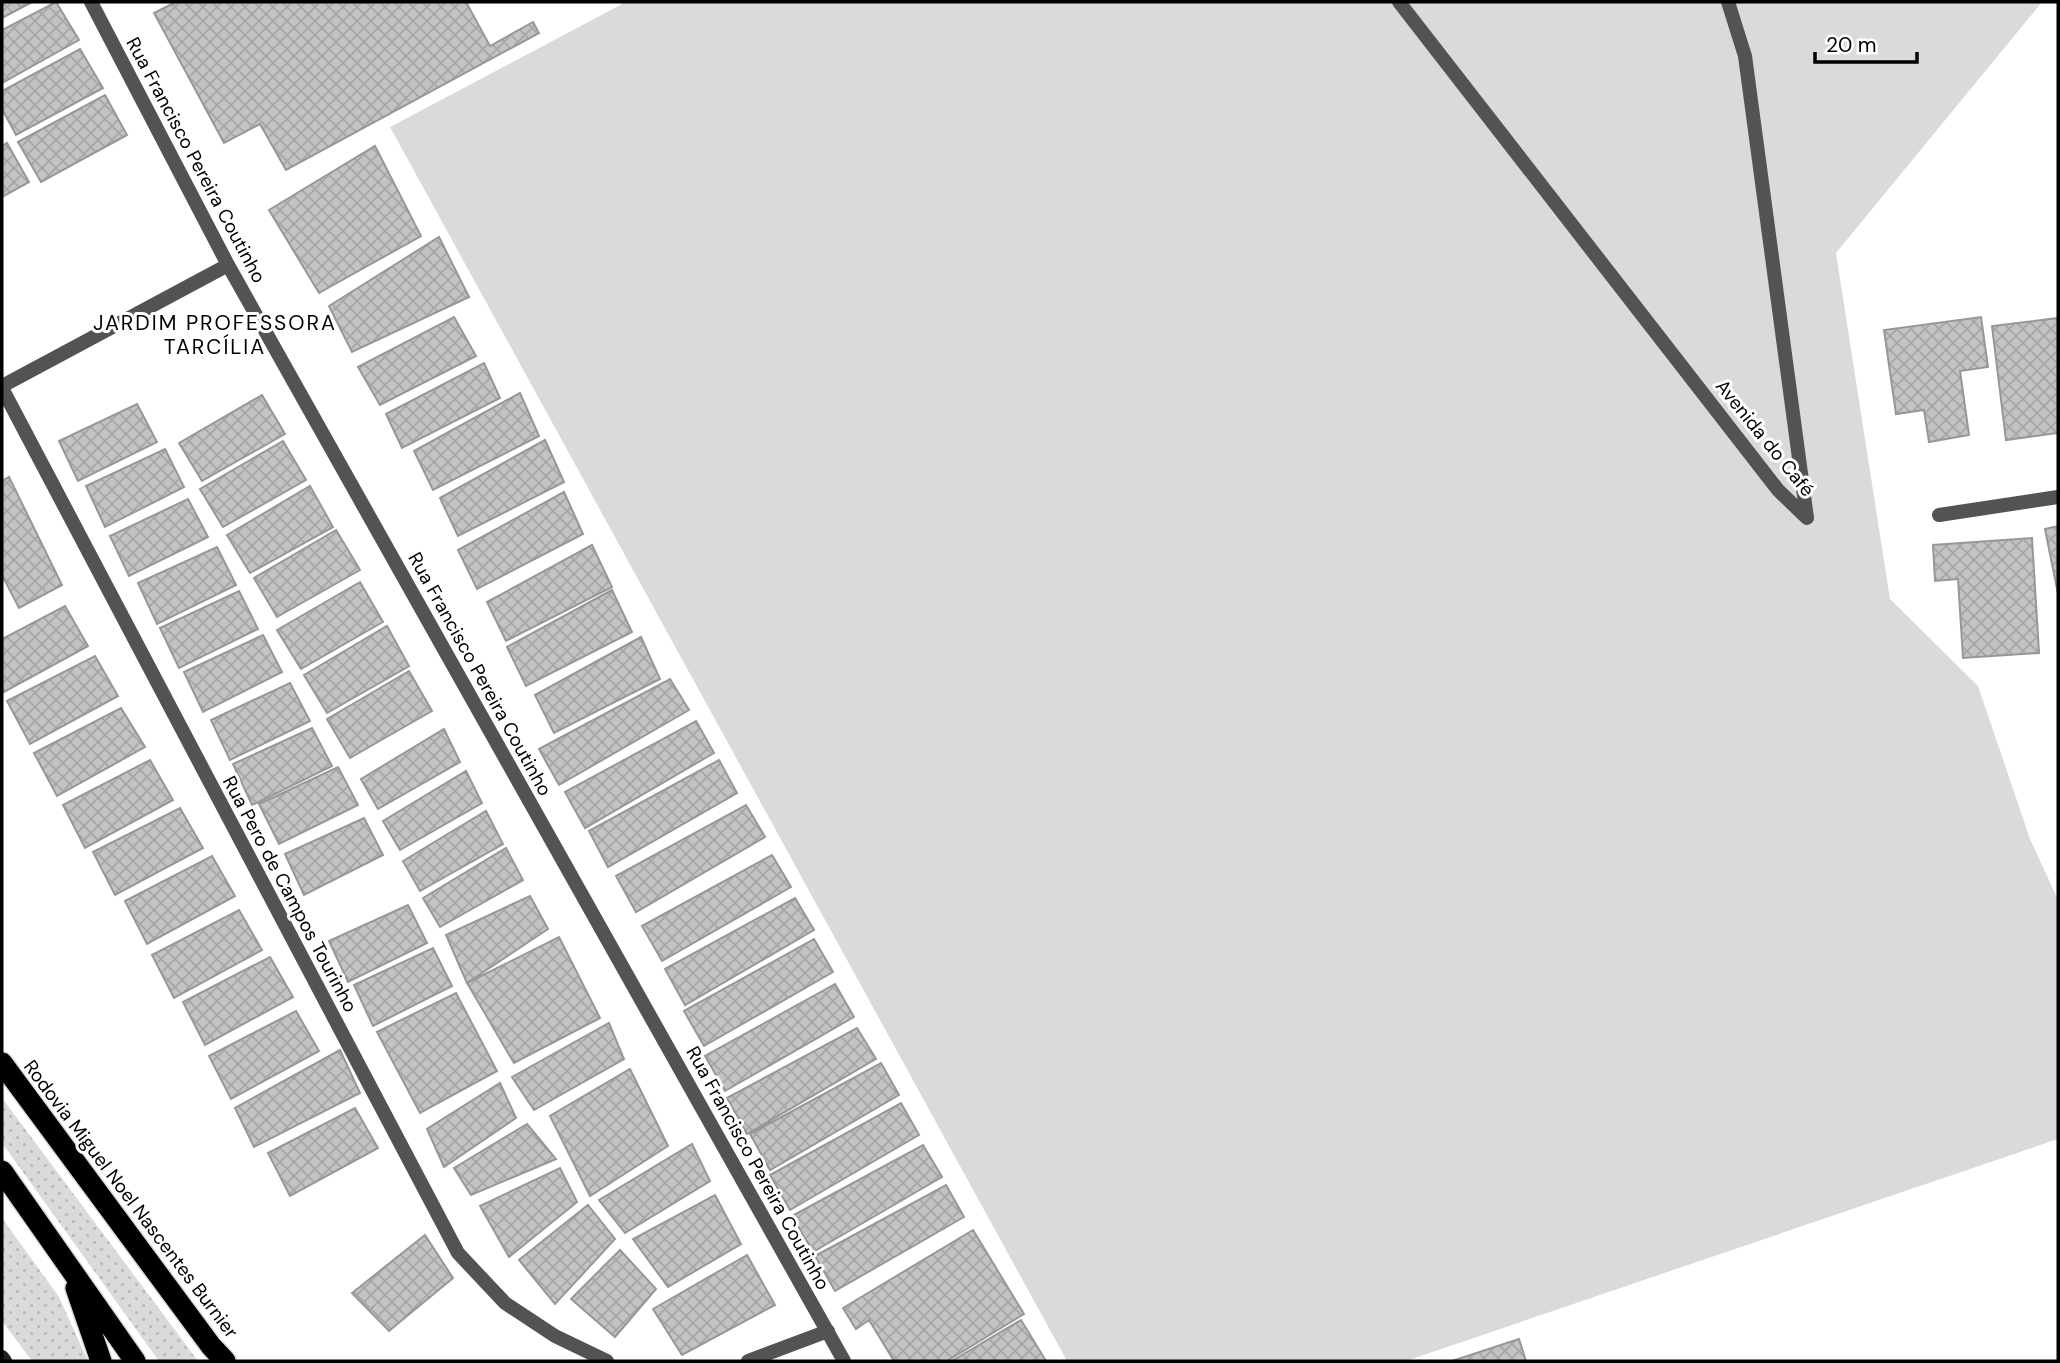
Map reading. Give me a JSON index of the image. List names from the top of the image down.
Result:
{
  "streets": {
    "highway": ["Rodovia Miguel Noel Nascentes Burnier"],
    "street": ["Rua Francisco Pereira Coutinho", "Avenida do Café", "Rua Pero de Campos Tourinho"]
  },
  "districts": ["JARDIM PROFESSORA TARCÍLIA"],
  "scale_bar": "20 m"
}
